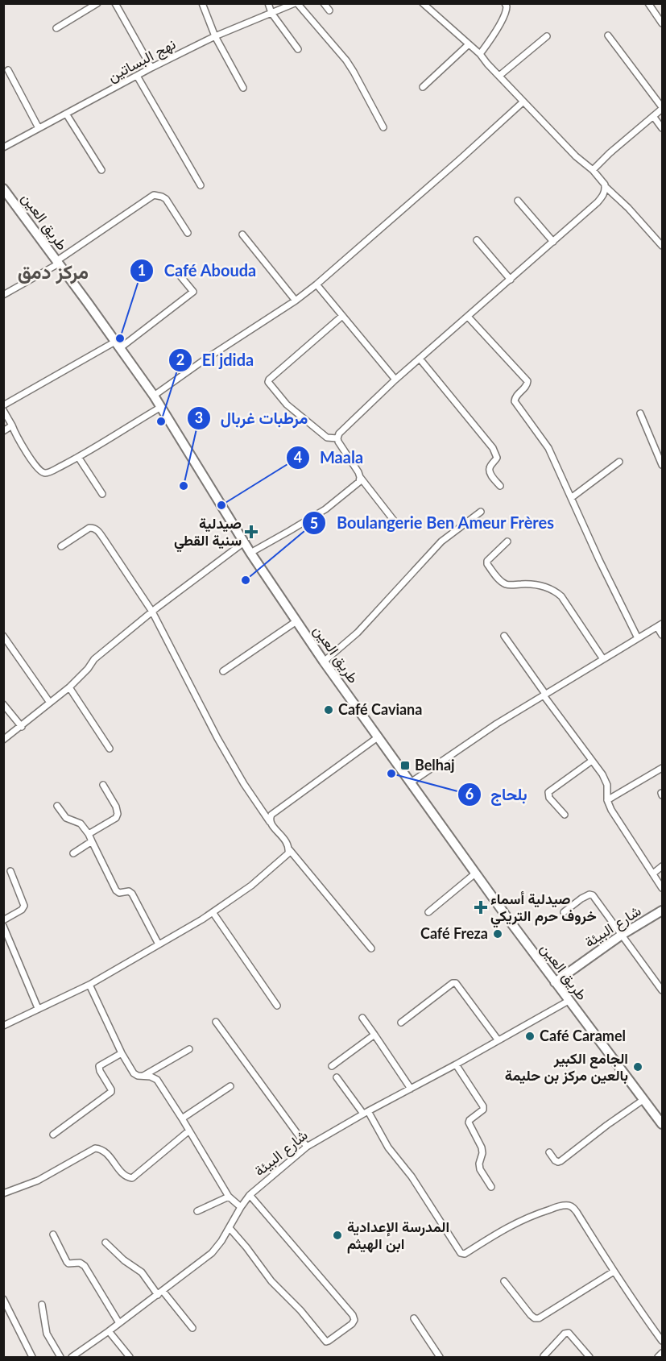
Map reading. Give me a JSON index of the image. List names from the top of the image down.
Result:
{
  "streets": {
    "main road": ["طريق العين", "شارع البيئة"],
    "street": ["نهج البساتين"]
  },
  "crossings": [
    ["طريق العين", "شارع البيئة"]
  ],
  "districts": ["مركز دمق"],
  "places": {
    "other": [
      "Café Abouda",
      "El jdida",
      "مرطبات غربال",
      "Maala",
      "Boulangerie Ben Ameur Frères",
      "Café Caviana",
      "بلحاج",
      "Café Freza",
      "Café Caramel",
      "الجامع الكبير بالعين مركز بن حليمة",
      "المدرسة الإعدادية ابن الهيثم"
    ],
    "health": ["صيدلية سنية القطي", "صيدلية أسماء خروف حرم التريكي"],
    "transit": ["Belhaj"]
  }
}
